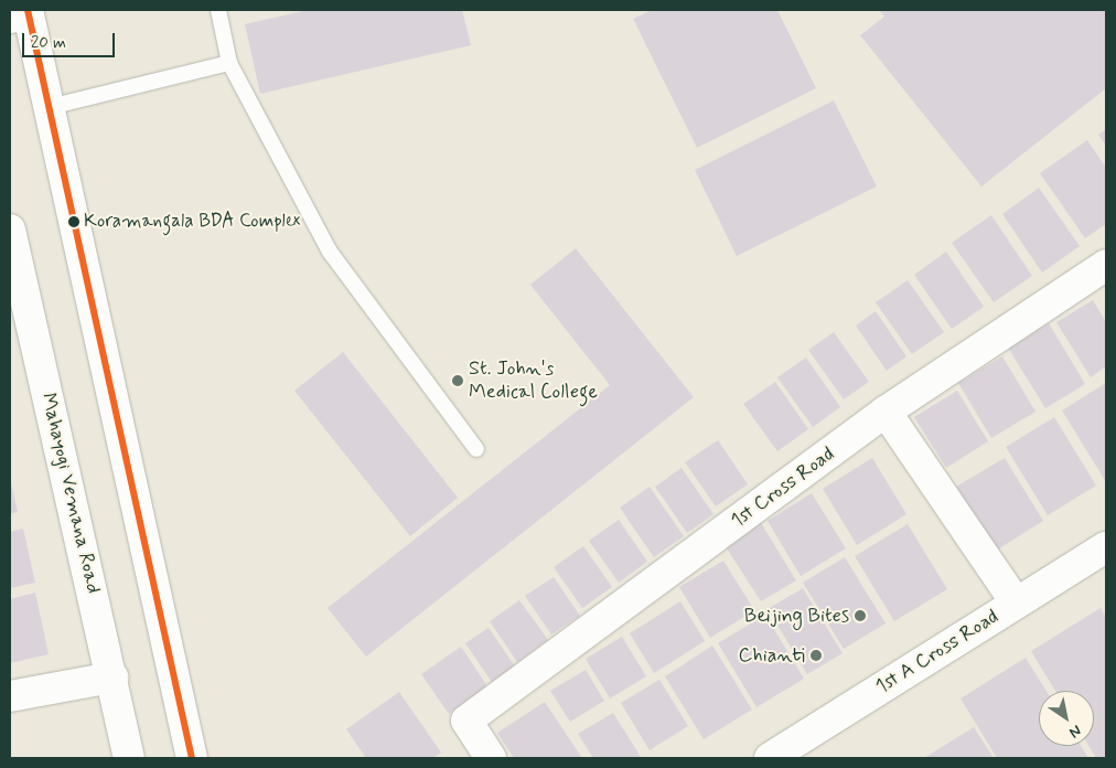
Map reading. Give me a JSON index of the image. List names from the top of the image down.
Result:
{
  "streets": {
    "street": ["1st Cross Road", "Mahayogi Vemana Road", "1st A Cross Road"]
  },
  "places": [
    "Koramangala BDA Complex",
    "St. John's Medical College",
    "Beijing Bites",
    "Chianti"
  ],
  "scale_bar": "20 m",
  "north": "bottom right"
}
